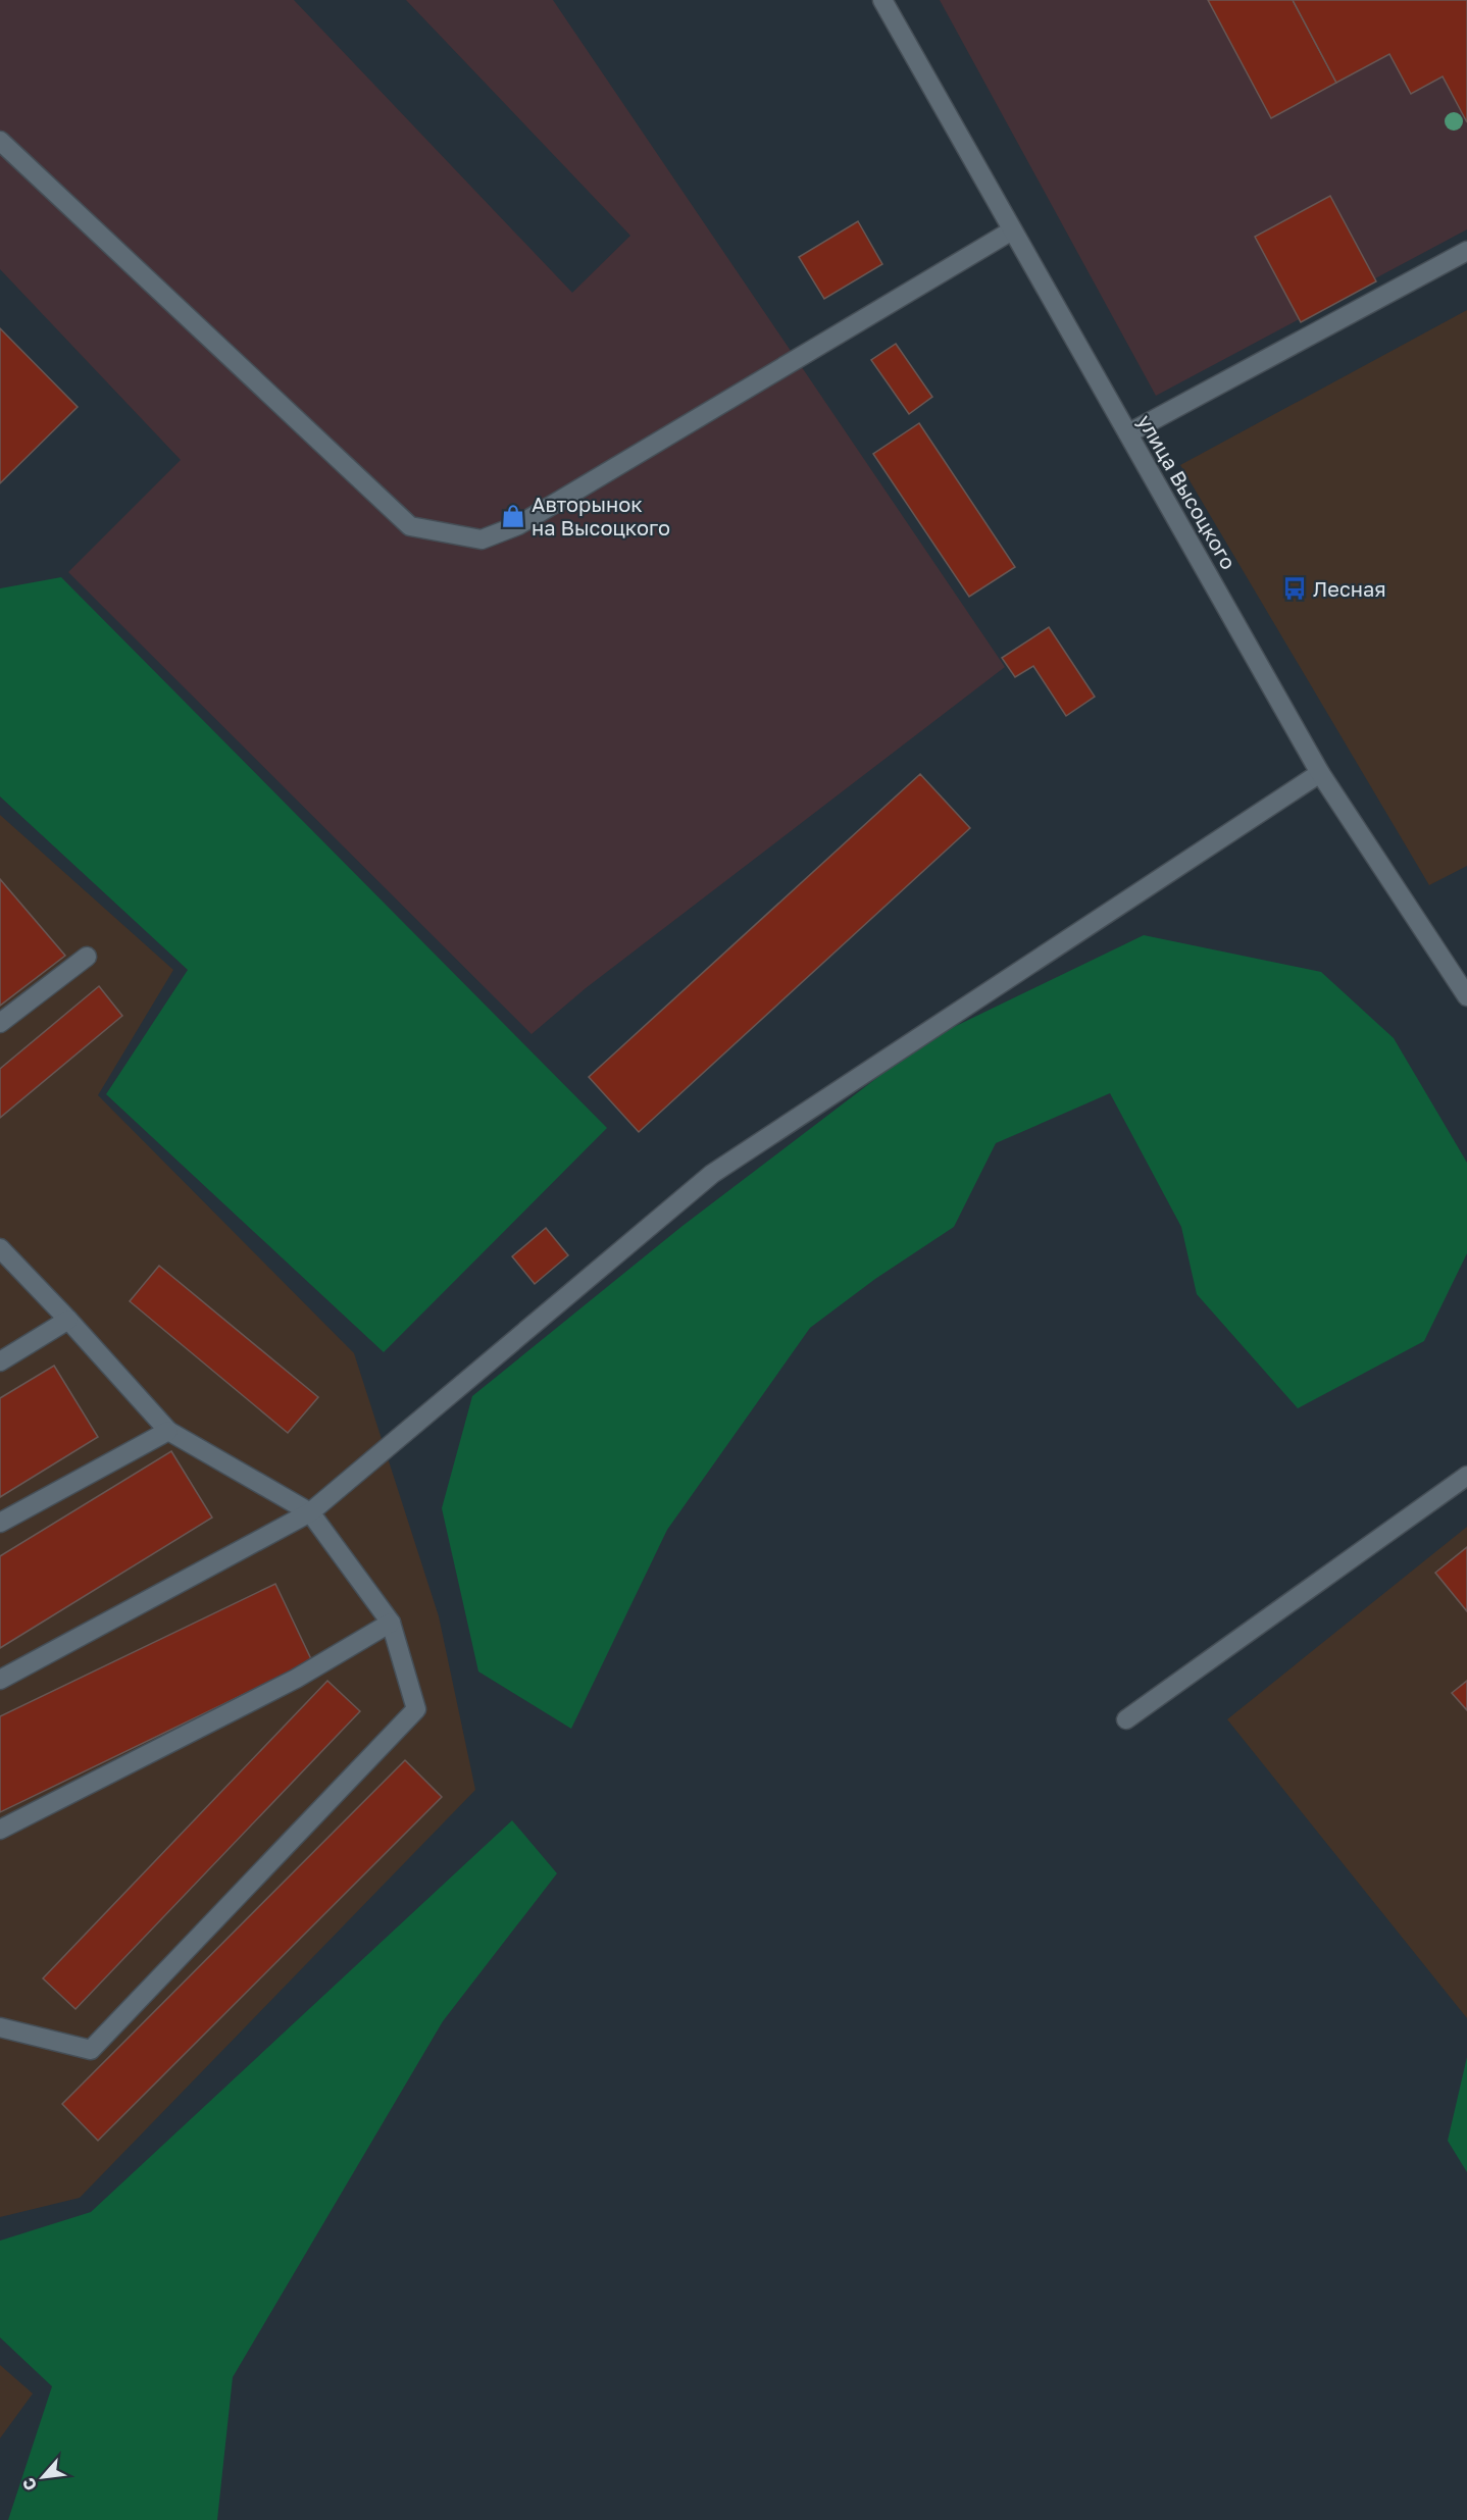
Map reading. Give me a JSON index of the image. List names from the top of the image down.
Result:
{
  "streets": {
    "street": ["улица Высоцкого"]
  },
  "places": {
    "shop": ["Авторынок на Высоцкого"],
    "bus stop": ["Лесная"]
  },
  "north": "bottom left"
}
